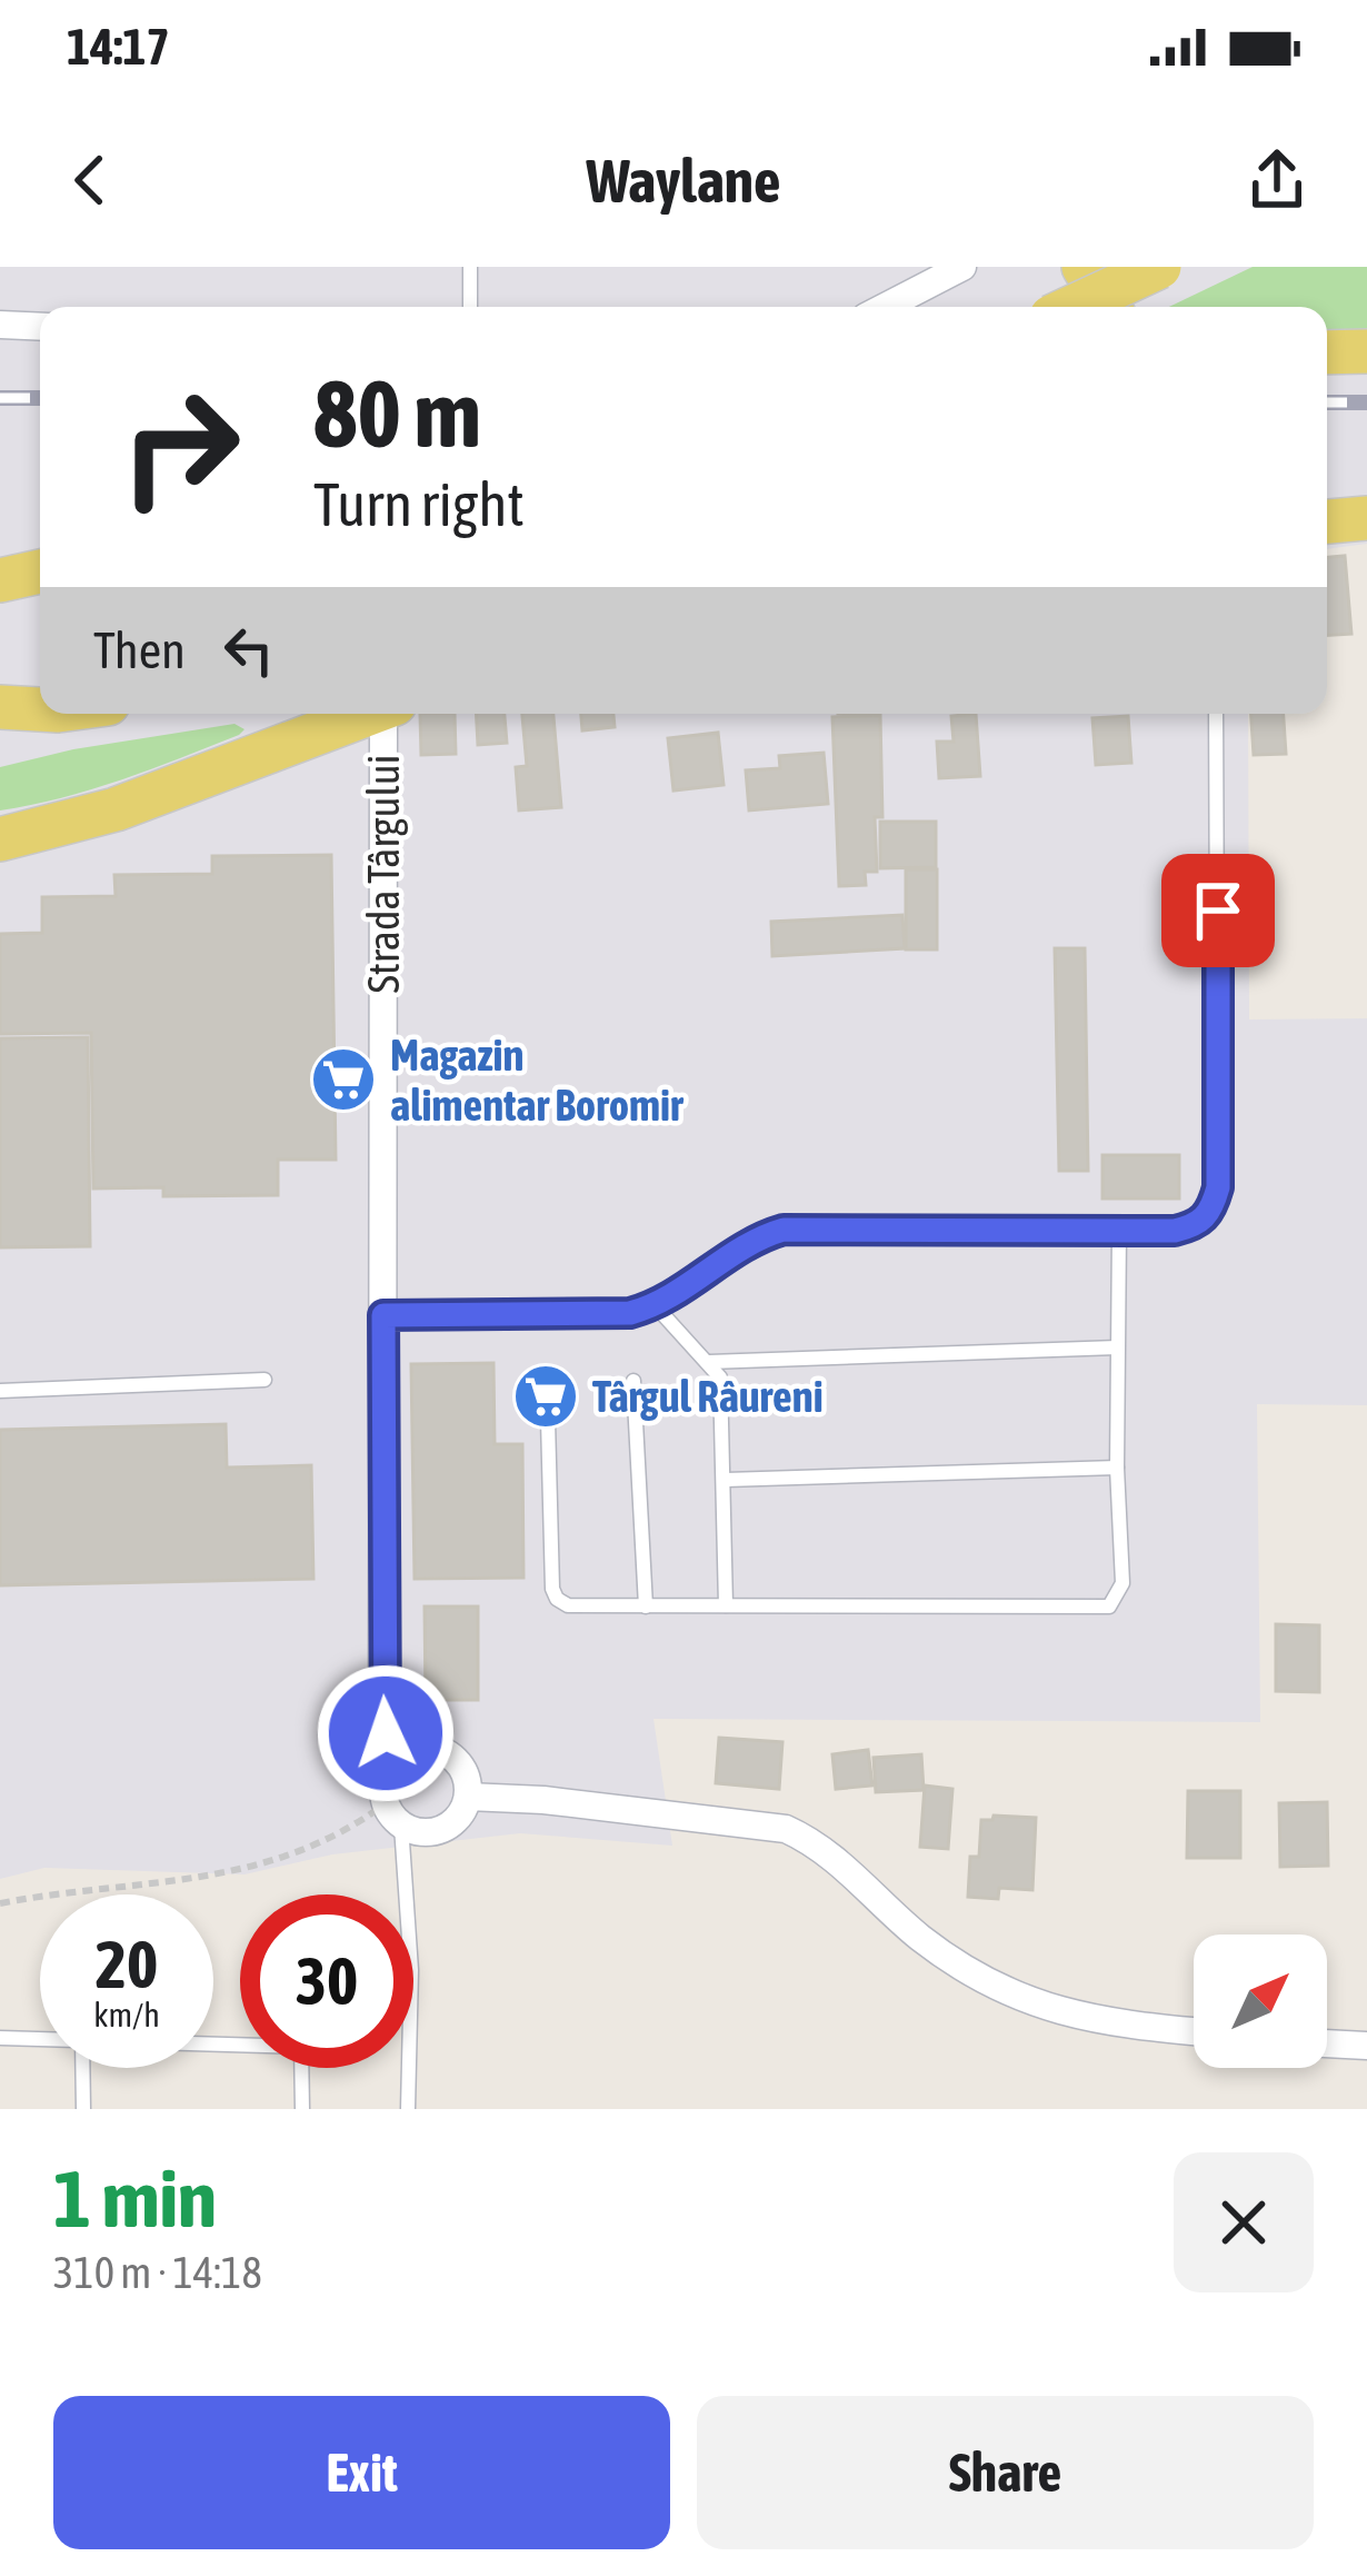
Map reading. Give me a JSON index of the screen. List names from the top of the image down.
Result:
{
  "streets": {
    "street": ["Strada Târgului"]
  },
  "places": {
    "supermarket": ["Magazin alimentar Boromir", "Târgul Râureni"]
  },
  "north": "top right",
  "page": {
    "status": "14:17",
    "header": "Waylane",
    "turn": ["80 m", "Turn right"],
    "then": "Then",
    "speed": "20 km/h",
    "limit": "30",
    "heading": ["1 min", "310 m · 14:18"],
    "buttons": ["Exit", "Share"]
  }
}
